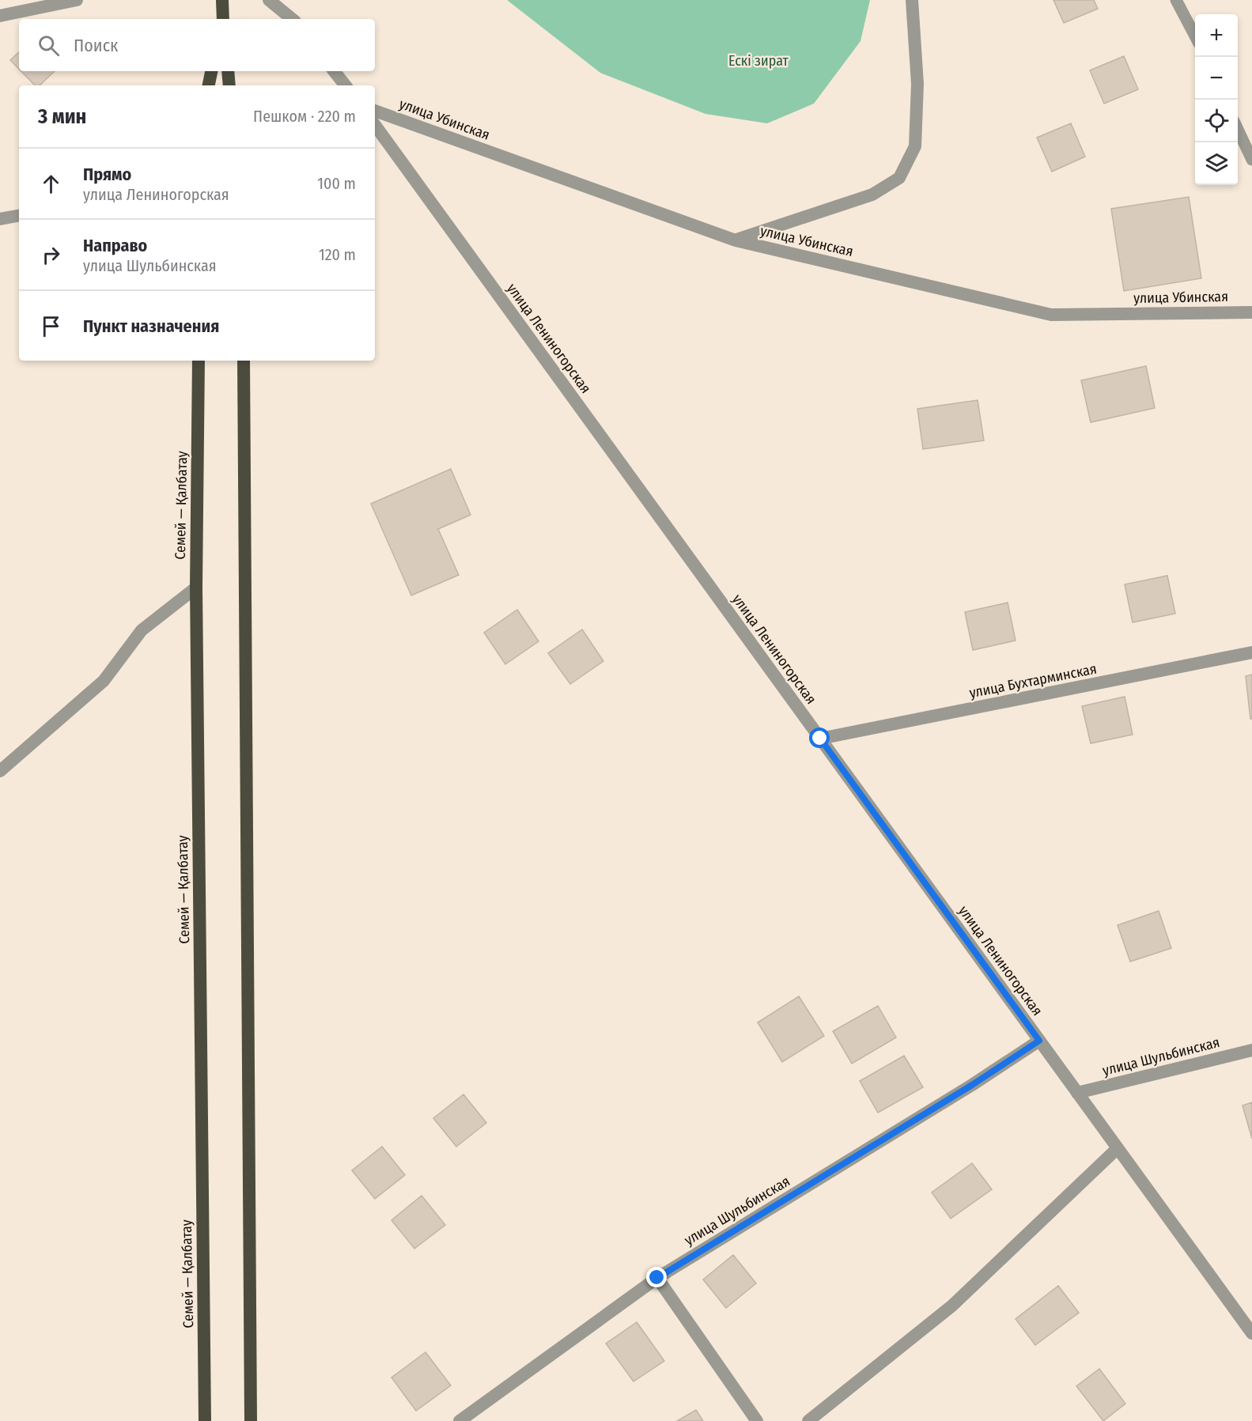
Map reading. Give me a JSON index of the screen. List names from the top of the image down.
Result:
{
  "streets": {
    "highway": ["Семей — Қалбатау"],
    "street": [
      "улица Убинская",
      "улица Лениногорская",
      "улица Бухтарминская",
      "улица Шульбинская"
    ]
  },
  "crossings": [
    ["улица Лениногорская", "улица Бухтарминская"],
    ["улица Лениногорская", "улица Шульбинская"]
  ],
  "parks": ["Ескі зират"],
  "page": {
    "map_buttons": ["+", "−"],
    "search": "Поиск",
    "heading": ["3 мин", "Пешком · 220 m"],
    "list": [
      ["Прямо", "улица Лениногорская", "100 m"],
      ["Направо", "улица Шульбинская", "120 m"],
      "Пункт назначения"
    ]
  }
}
